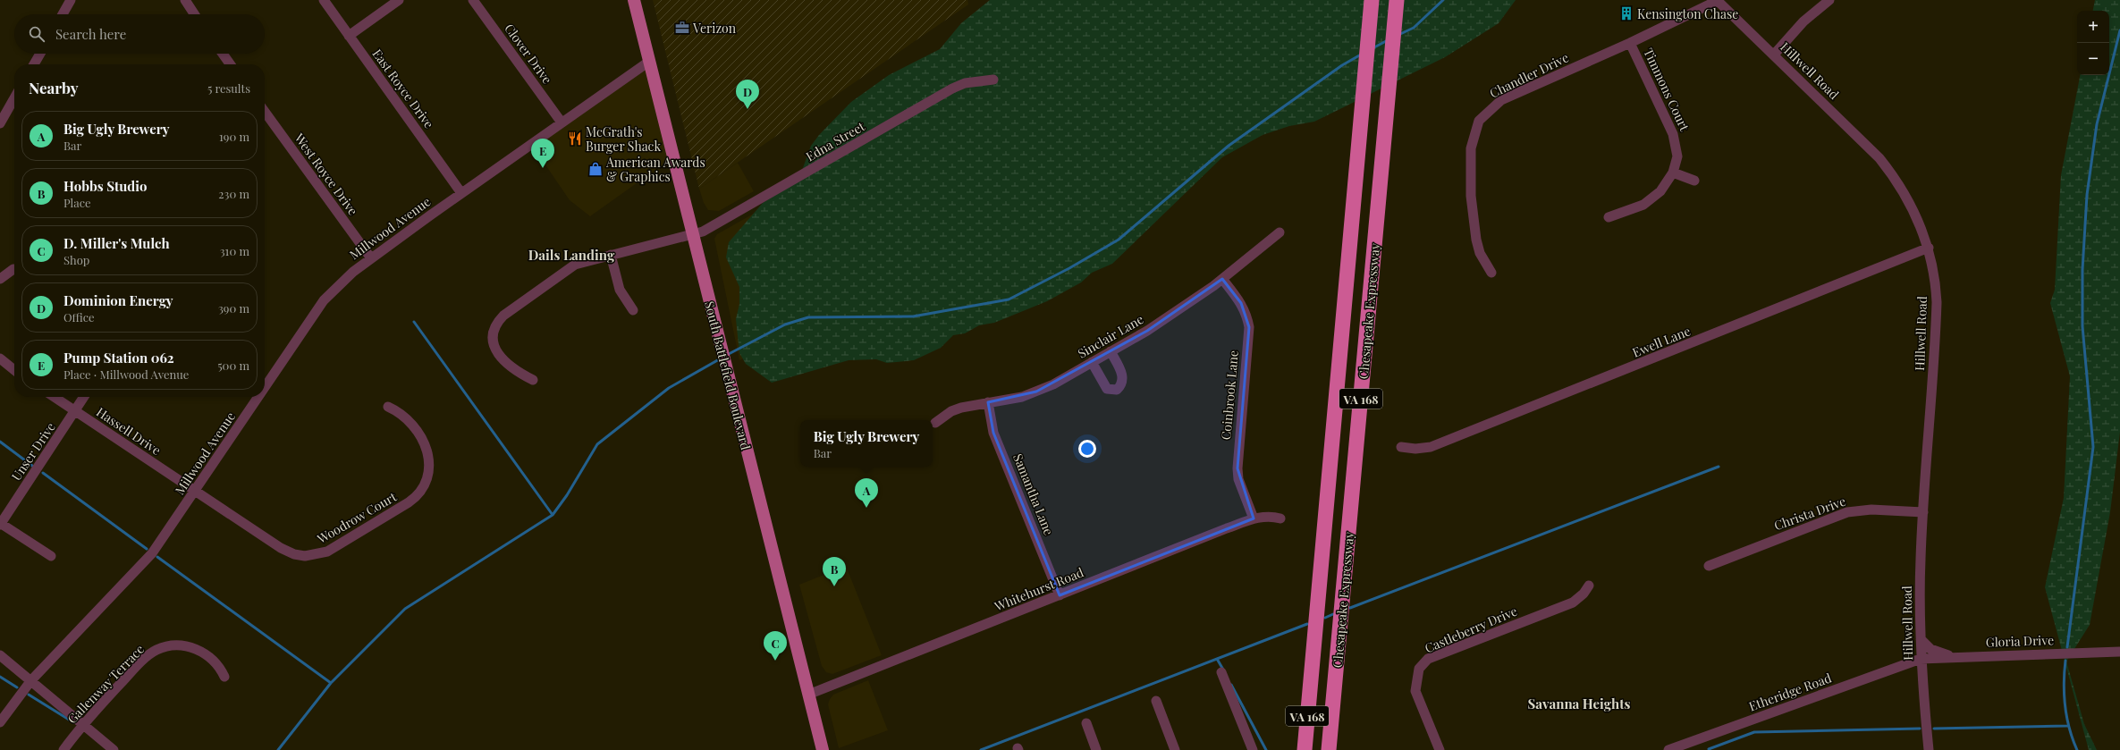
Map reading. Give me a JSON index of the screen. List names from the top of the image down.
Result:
{
  "streets": {
    "highway": ["Chesapeake Expressway", "VA 168"],
    "main road": ["South Battlefield Boulevard"],
    "street": [
      "Clover Drive",
      "Hillwell Road",
      "Chandler Drive",
      "East Royce Drive",
      "Timmons Court",
      "Edna Street",
      "West Royce Drive",
      "Millwood Avenue",
      "Sinclair Lane",
      "Ewell Lane",
      "Coinbrook Lane",
      "Hassell Drive",
      "Unser Drive",
      "Samantha Lane",
      "Christa Drive",
      "Woodrow Court",
      "Whitehurst Road",
      "Castleberry Drive",
      "Gloria Drive",
      "Gallenway Terrace",
      "Etheridge Road"
    ]
  },
  "crossings": [
    ["Clover Drive", "Millwood Avenue"],
    ["Hillwell Road", "Chandler Drive"],
    ["Hillwell Road", "Ewell Lane"],
    ["Hillwell Road", "Christa Drive"],
    ["Hillwell Road", "Gloria Drive"],
    ["Hillwell Road", "Etheridge Road"],
    ["Chandler Drive", "Timmons Court"],
    ["East Royce Drive", "Millwood Avenue"],
    ["Edna Street", "South Battlefield Boulevard"],
    ["West Royce Drive", "Millwood Avenue"],
    ["Millwood Avenue", "South Battlefield Boulevard"],
    ["Millwood Avenue", "Hassell Drive"],
    ["Millwood Avenue", "Woodrow Court"],
    ["Sinclair Lane", "Coinbrook Lane"],
    ["Sinclair Lane", "Samantha Lane"],
    ["South Battlefield Boulevard", "Whitehurst Road"],
    ["Coinbrook Lane", "Whitehurst Road"],
    ["Hassell Drive", "Unser Drive"],
    ["Hassell Drive", "Woodrow Court"],
    ["Samantha Lane", "Whitehurst Road"],
    ["Gloria Drive", "Etheridge Road"]
  ],
  "districts": ["Dails Landing", "Savanna Heights"],
  "places": {
    "building": ["Kensington Chase"],
    "office": ["Verizon"],
    "restaurant": ["McGrath's Burger Shack"],
    "shop": ["American Awards & Graphics"]
  },
  "page": {
    "map_buttons": ["+", "−"],
    "search": "Search here",
    "heading": ["Nearby", "5 results"],
    "pins": [
      "D",
      "E",
      "A",
      "B",
      "C"
    ],
    "list": [
      {
        "mark": "A",
        "name": "Big Ugly Brewery",
        "note": "Bar",
        "value": "190 m"
      },
      {
        "mark": "B",
        "name": "Hobbs Studio",
        "note": "Place",
        "value": "230 m"
      },
      {
        "mark": "C",
        "name": "D. Miller's Mulch",
        "note": "Shop",
        "value": "310 m"
      },
      {
        "mark": "D",
        "name": "Dominion Energy",
        "note": "Office",
        "value": "390 m"
      },
      {
        "mark": "E",
        "name": "Pump Station 062",
        "note": "Place · Millwood Avenue",
        "value": "500 m"
      }
    ],
    "popup": ["Big Ugly Brewery", "Bar"]
  }
}
